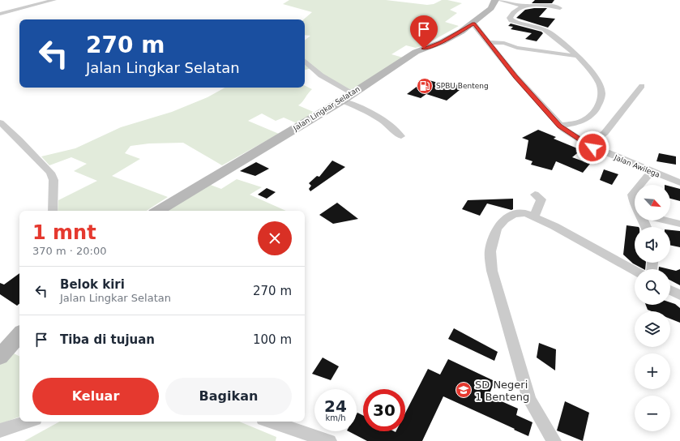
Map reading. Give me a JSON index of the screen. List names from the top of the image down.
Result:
{
  "streets": {
    "street": ["Jalan Lingkar Selatan", "Jalan Awilega"]
  },
  "crossings": [
    ["Jalan Lingkar Selatan", "Jalan Awilega"]
  ],
  "places": {
    "fuel station": ["SPBU Benteng"],
    "school or university": ["SD Negeri 1 Benteng"]
  },
  "north": "bottom right",
  "page": {
    "turn": ["270 m", "Jalan Lingkar Selatan"],
    "map_buttons": ["+", "−"],
    "heading": ["1 mnt", "370 m · 20:00"],
    "list": [
      {
        "name": "Belok kiri",
        "note": "Jalan Lingkar Selatan",
        "value": "270 m"
      },
      {
        "name": "Tiba di tujuan",
        "value": "100 m"
      }
    ],
    "buttons": ["Keluar", "Bagikan"],
    "speed": "24 km/h",
    "limit": "30"
  }
}
